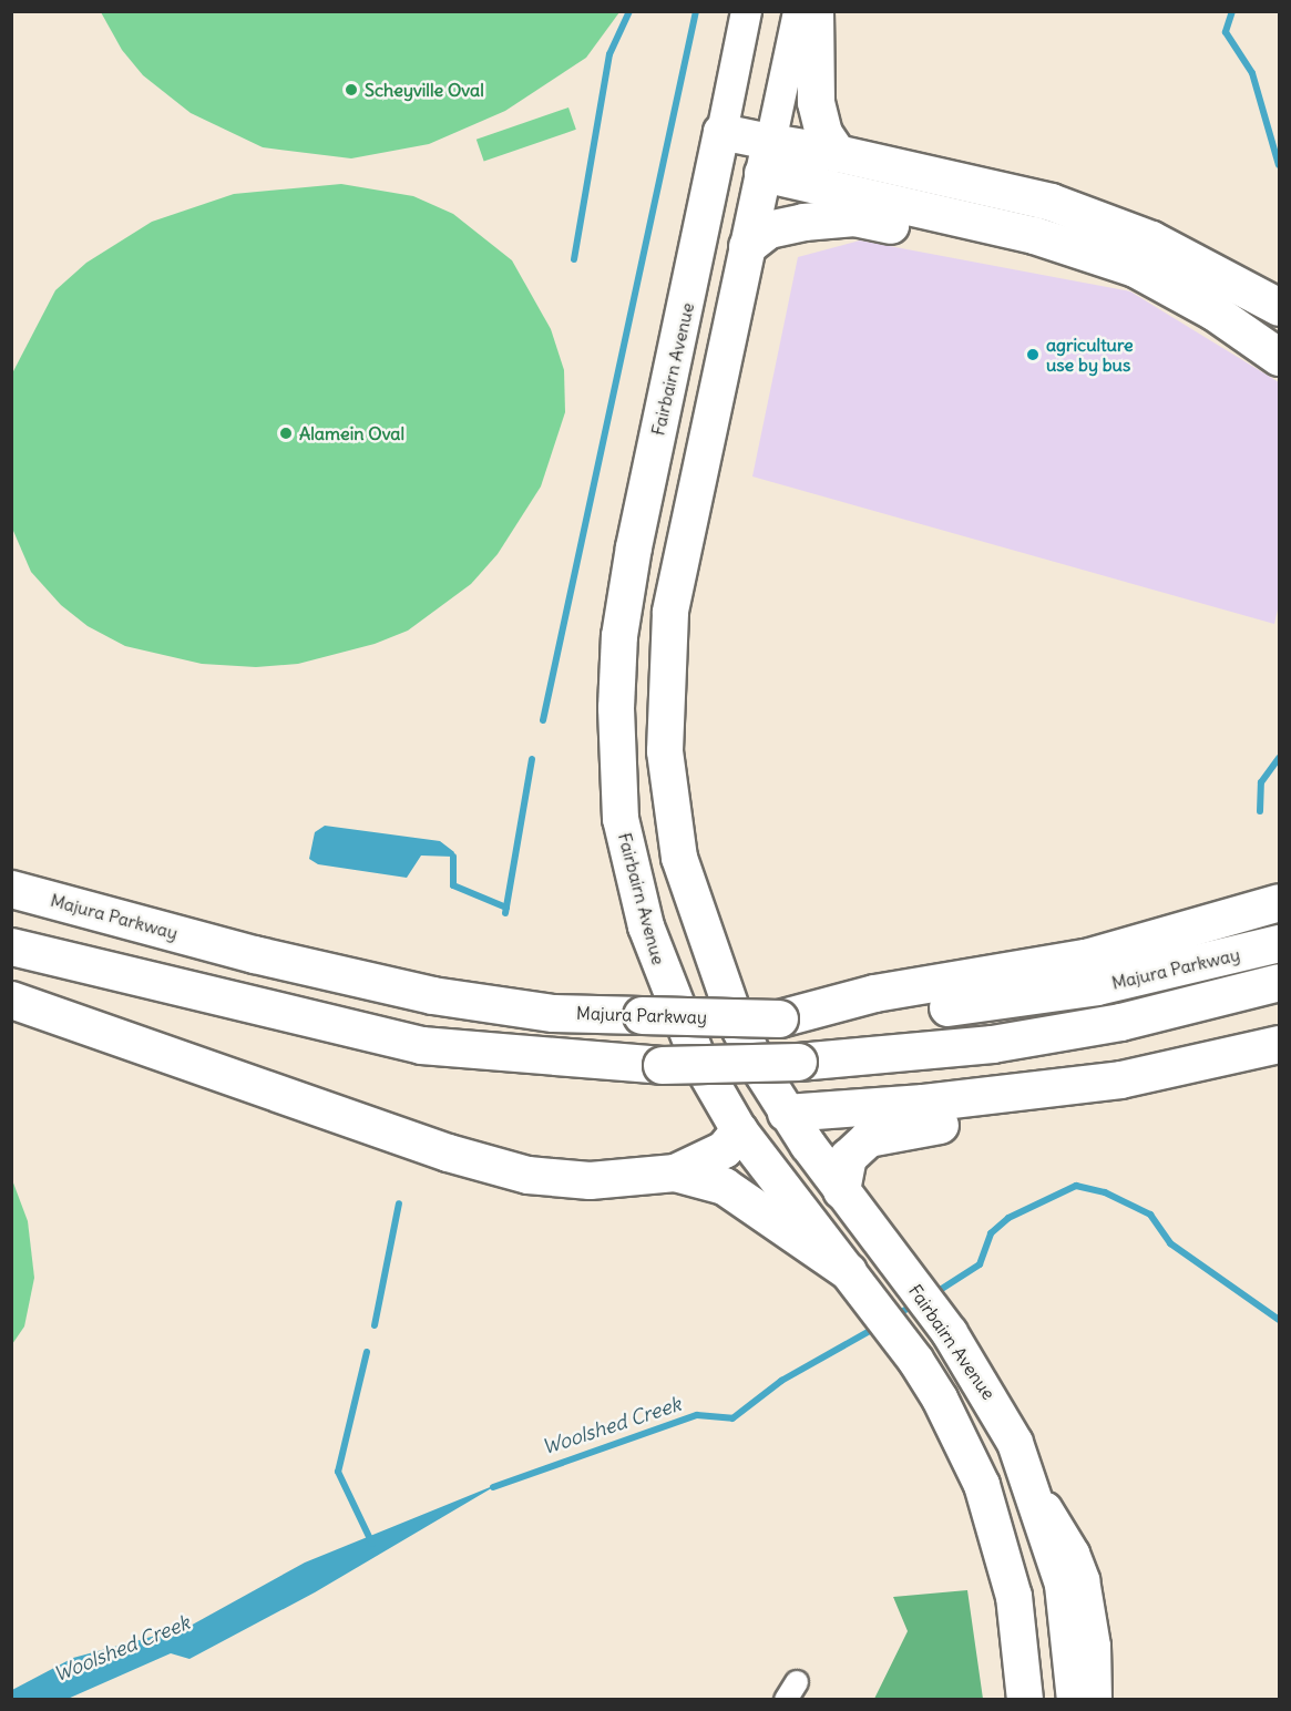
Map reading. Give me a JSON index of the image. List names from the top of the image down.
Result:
{
  "streets": {
    "highway": ["Majura Parkway"],
    "main road": ["Fairbairn Avenue"]
  },
  "water": ["Woolshed Creek"],
  "places": ["Scheyville Oval", "agriculture use by bus", "Alamein Oval"]
}
